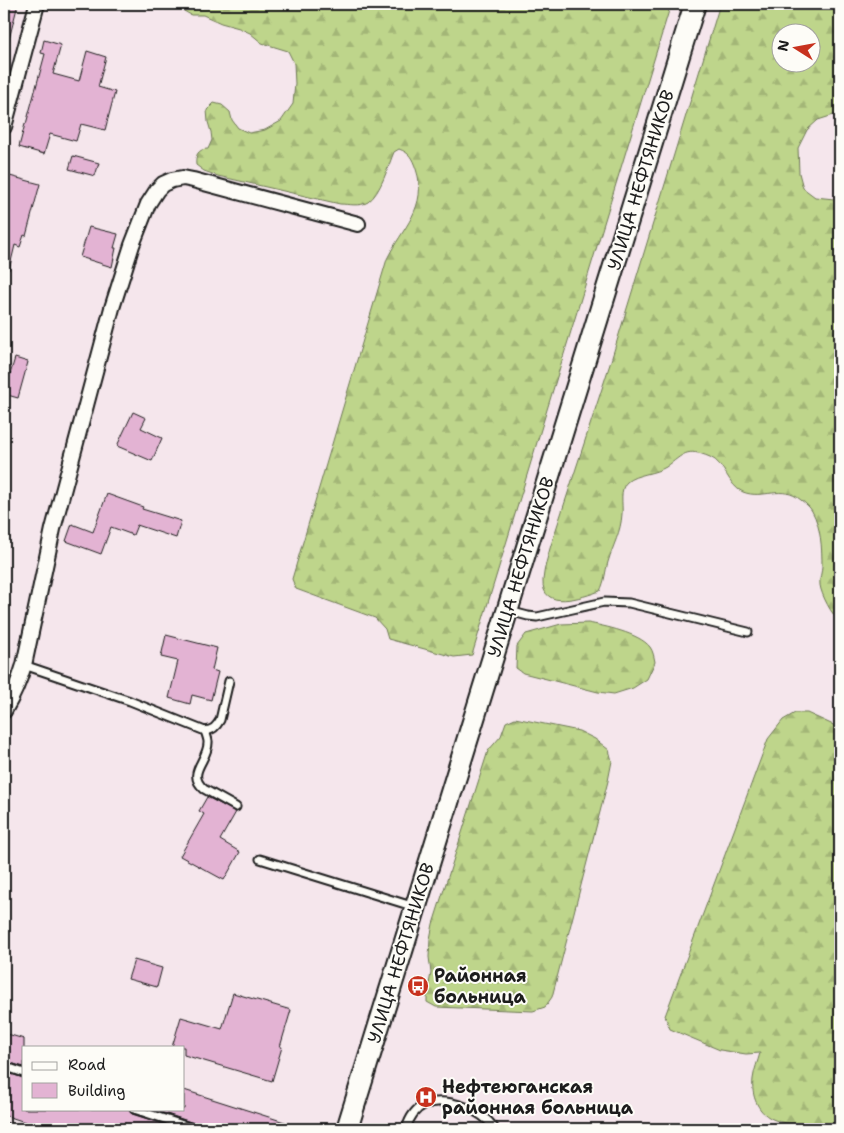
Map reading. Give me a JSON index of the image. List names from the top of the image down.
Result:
{
  "streets": {
    "street": ["УЛИЦА НЕФТЯНИКОВ"]
  },
  "places": {
    "bus stop": ["Районная больница"],
    "hospital": ["Нефтеюганская районная больница"]
  },
  "legend": ["Road", "Building"],
  "north": "left"
}
